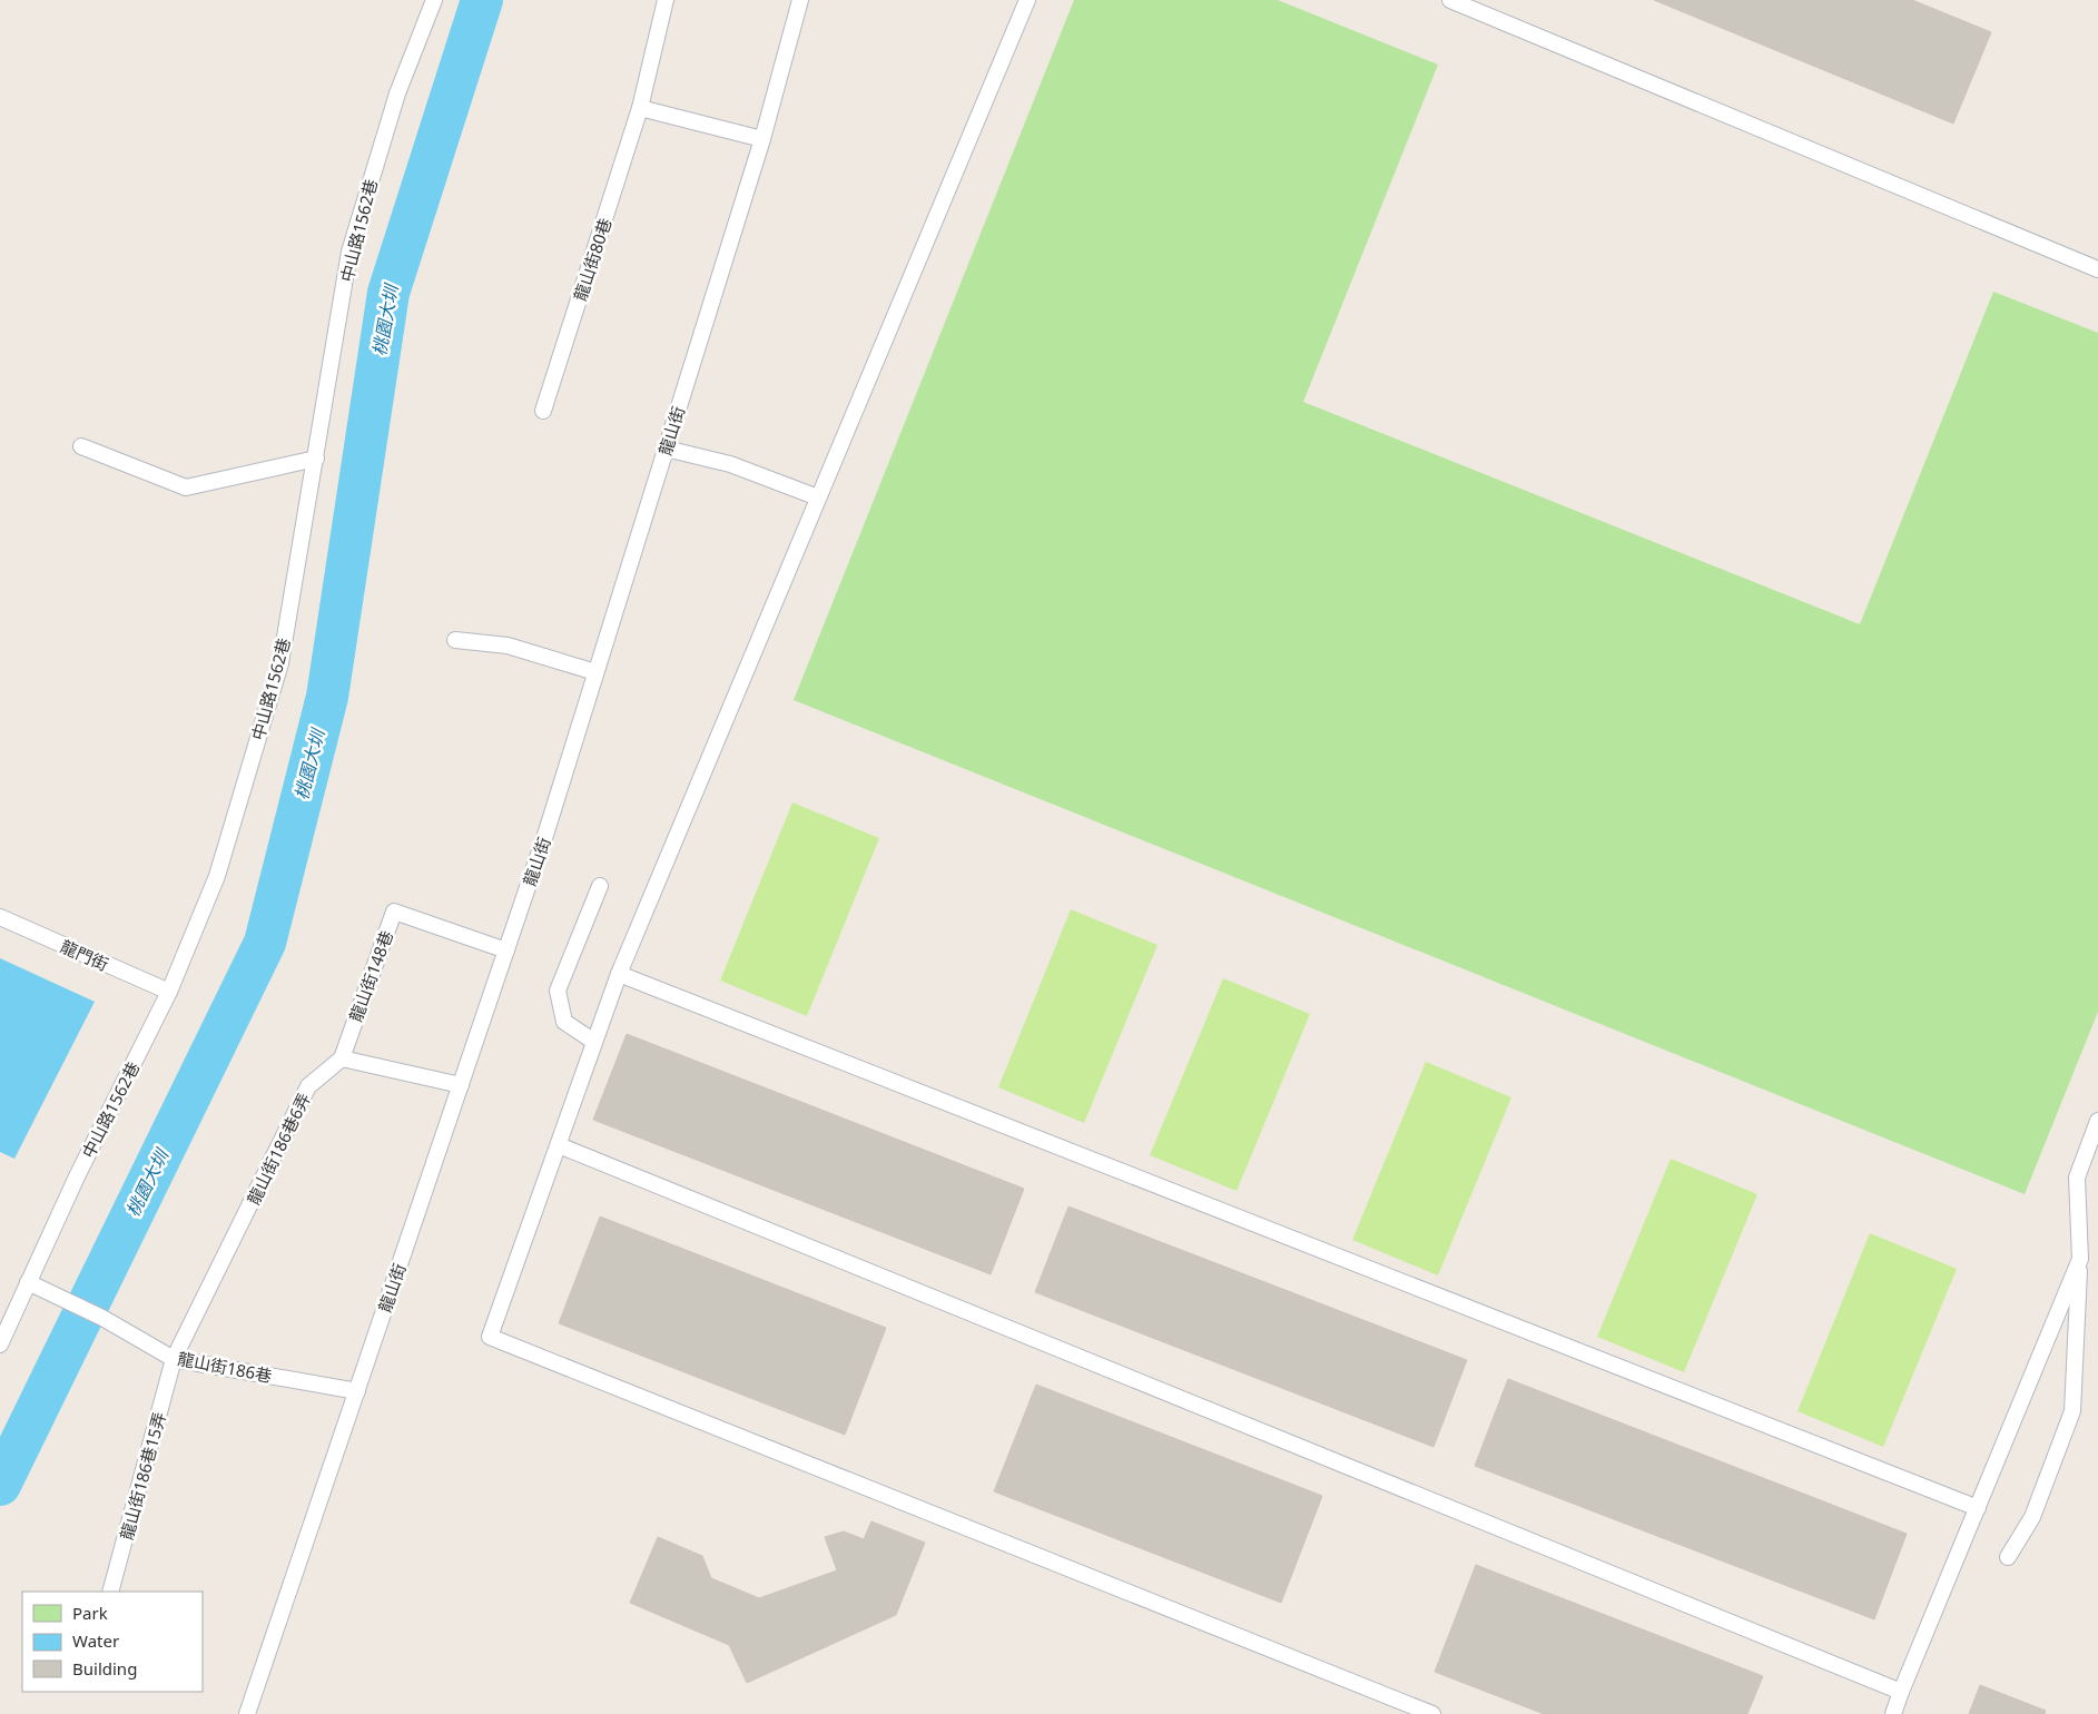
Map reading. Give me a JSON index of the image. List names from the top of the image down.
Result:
{
  "streets": {
    "lane": [
      "中山路1562巷",
      "龍山街80巷",
      "龍山街",
      "龍門街",
      "龍山街148巷",
      "龍山街186巷6弄",
      "龍山街186巷",
      "龍山街186巷15弄"
    ]
  },
  "crossings": [
    ["中山路1562巷", "龍門街"],
    ["中山路1562巷", "龍山街186巷"],
    ["龍山街", "龍山街148巷"],
    ["龍山街", "龍山街186巷"],
    ["龍山街148巷", "龍山街186巷6弄"],
    ["龍山街186巷6弄", "龍山街186巷"],
    ["龍山街186巷6弄", "龍山街186巷15弄"],
    ["龍山街186巷", "龍山街186巷15弄"]
  ],
  "water": ["桃園大圳"],
  "legend": ["Park", "Water", "Building"]
}
